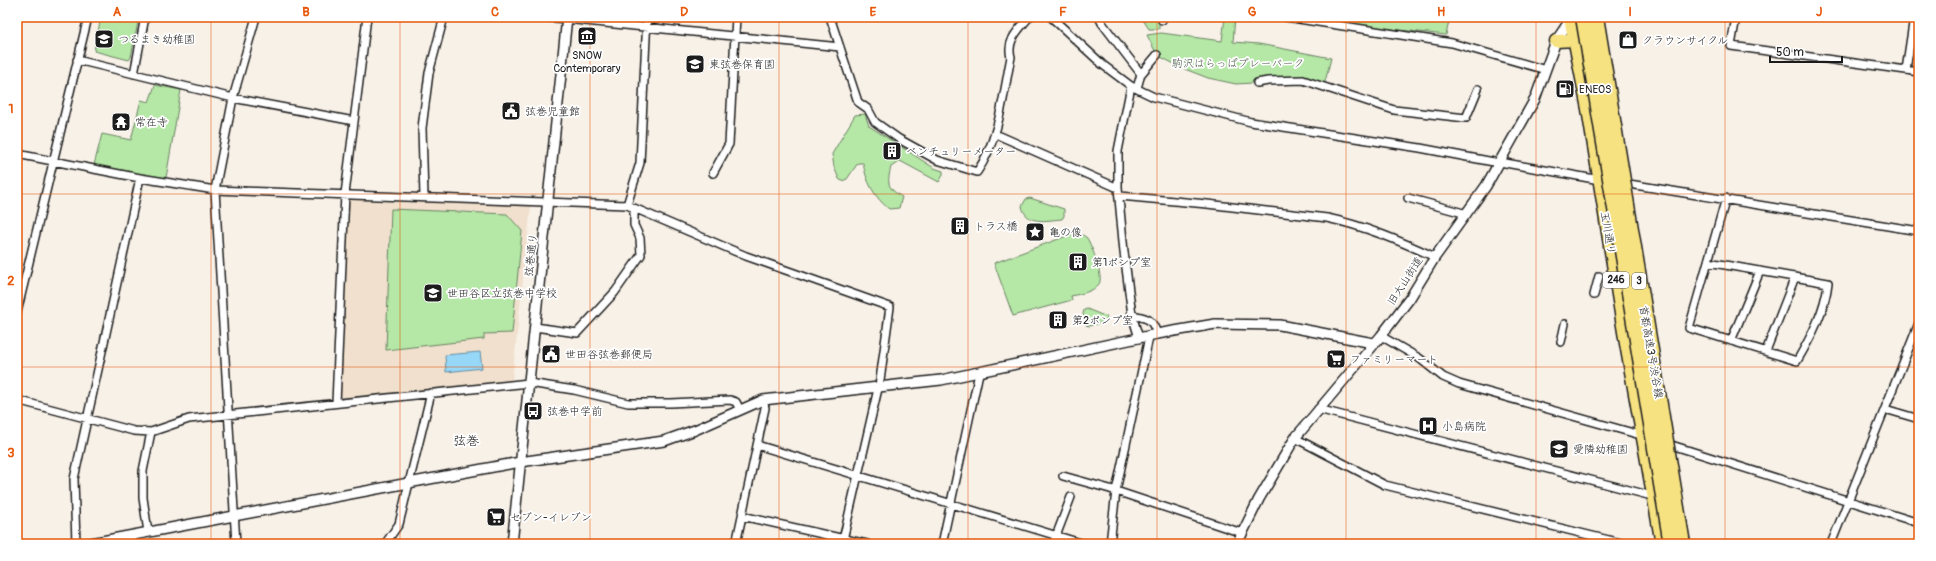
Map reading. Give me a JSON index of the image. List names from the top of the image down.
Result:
{
  "streets": {
    "highway": [
      "玉川通り",
      "246",
      "3",
      "首都高速3号渋谷線"
    ],
    "street": ["弦巻通り", "旧大山街道"]
  },
  "crossings": [
    ["玉川通り", "旧大山街道"],
    ["玉川通り", "首都高速3号渋谷線"],
    ["旧大山街道", "首都高速3号渋谷線"]
  ],
  "districts": ["弦巻"],
  "parks": ["駒沢はらっぱプレーパーク"],
  "places": {
    "museum": ["SNOW Contemporary"],
    "school or university": [
      "つるまき幼稚園",
      "東弦巻保育園",
      "世田谷区立弦巻中学校",
      "愛隣幼稚園"
    ],
    "shop": ["クラウンサイクル"],
    "fuel station": ["ENEOS"],
    "public building": ["弦巻児童館", "世田谷弦巻郵便局"],
    "temple": ["常在寺"],
    "building": [
      "ベンチュリーメーター",
      "トラス橋",
      "第1ポンプ室",
      "第2ポンプ室"
    ],
    "place": ["亀の像"],
    "supermarket": ["ファミリーマート", "セブン-イレブン"],
    "bus stop": ["弦巻中学前"],
    "hospital": ["小島病院"]
  },
  "scale_bar": "50 m",
  "grid": {
    "columns": [
      "A",
      "B",
      "C",
      "D",
      "E",
      "F",
      "G",
      "H",
      "I",
      "J"
    ],
    "rows": ["1", "2", "3"]
  }
}
